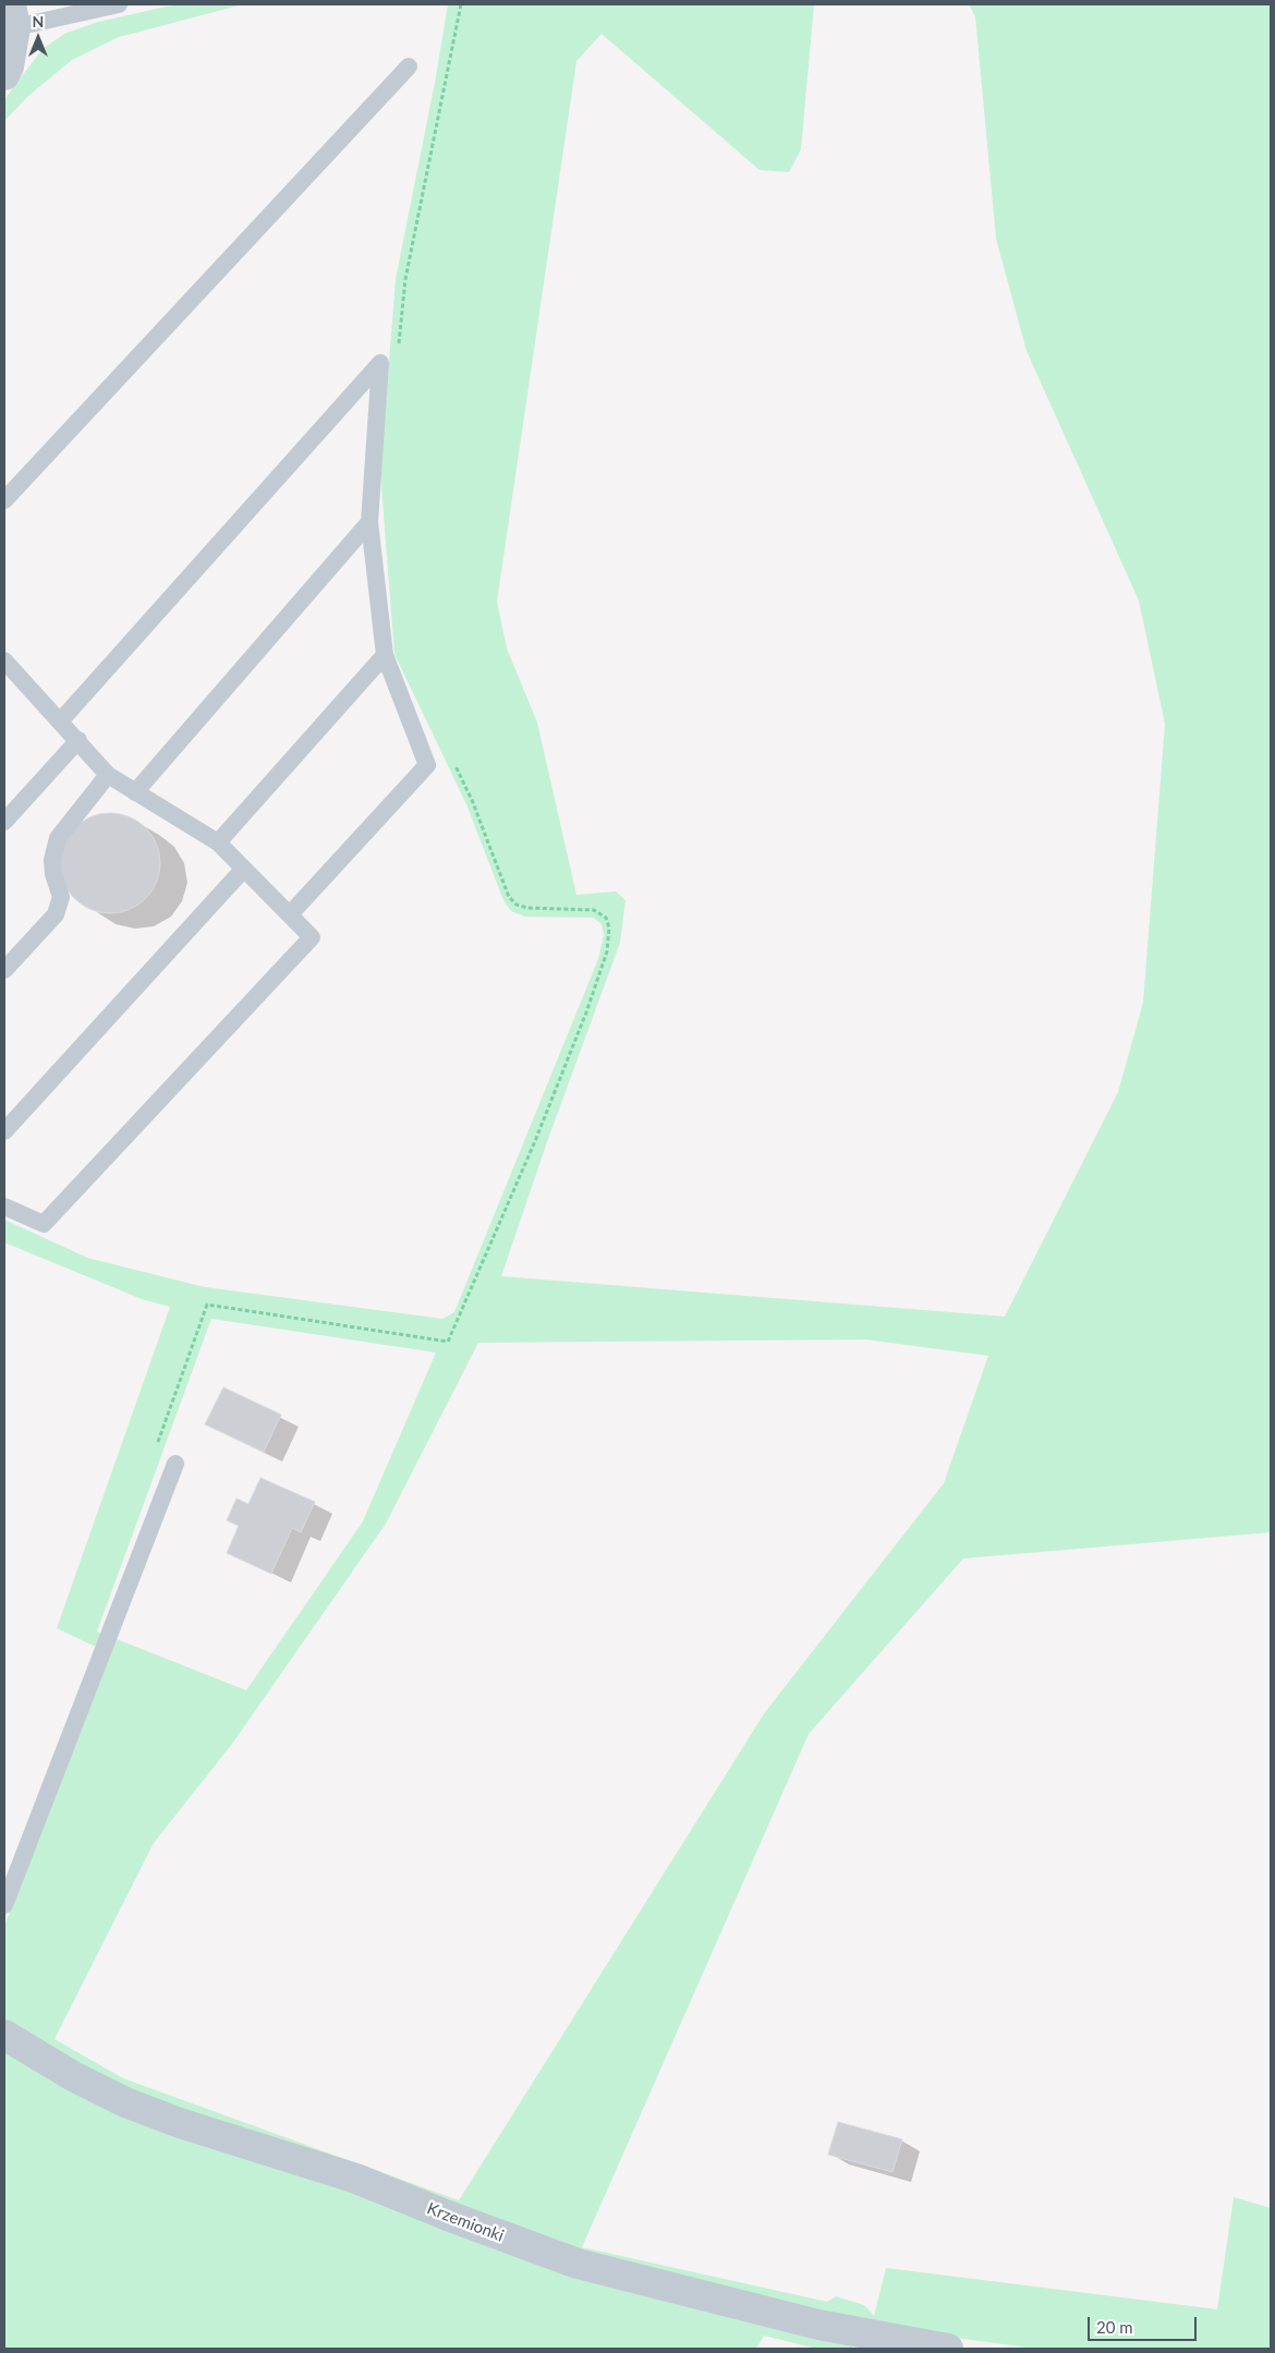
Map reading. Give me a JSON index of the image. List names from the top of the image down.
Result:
{
  "streets": {
    "street": ["Krzemionki"]
  },
  "scale_bar": "20 m",
  "north": "top"
}
